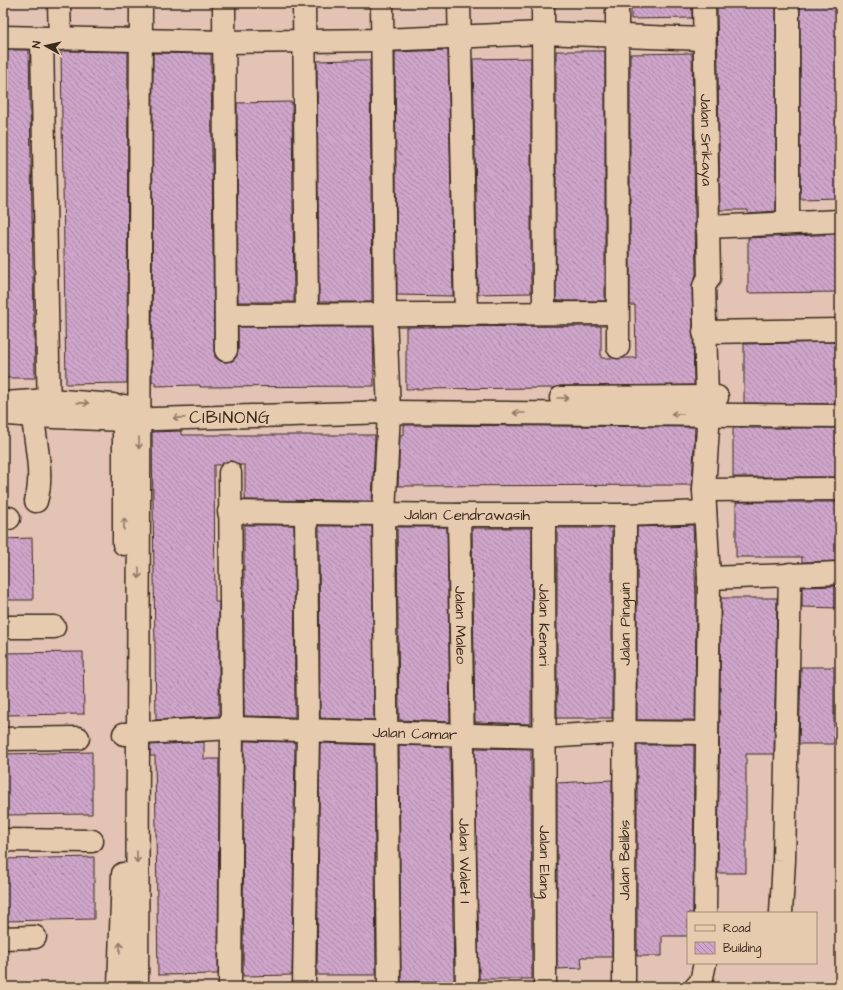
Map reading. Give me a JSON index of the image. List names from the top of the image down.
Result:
{
  "streets": {
    "street": [
      "Jalan Srikaya",
      "Jalan Cendrawasih",
      "Jalan Pinguin",
      "Jalan Maleo",
      "Jalan Kenari",
      "Jalan Camar",
      "Jalan Belibis",
      "Jalan Walet I",
      "Jalan Elang"
    ]
  },
  "crossings": [
    ["Jalan Srikaya", "Jalan Cendrawasih"],
    ["Jalan Srikaya", "Jalan Camar"],
    ["Jalan Cendrawasih", "Jalan Pinguin"],
    ["Jalan Cendrawasih", "Jalan Maleo"],
    ["Jalan Cendrawasih", "Jalan Kenari"],
    ["Jalan Pinguin", "Jalan Camar"],
    ["Jalan Pinguin", "Jalan Belibis"],
    ["Jalan Maleo", "Jalan Camar"],
    ["Jalan Maleo", "Jalan Walet I"],
    ["Jalan Kenari", "Jalan Camar"],
    ["Jalan Kenari", "Jalan Elang"],
    ["Jalan Camar", "Jalan Belibis"],
    ["Jalan Camar", "Jalan Walet I"],
    ["Jalan Camar", "Jalan Elang"]
  ],
  "districts": ["CIBINONG"],
  "legend": ["Road", "Building"],
  "north": "left"
}
